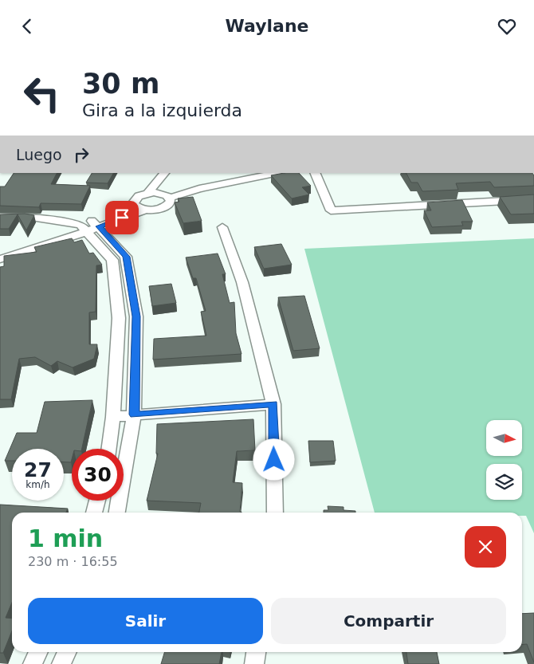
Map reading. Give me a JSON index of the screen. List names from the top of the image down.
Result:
{
  "north": "right",
  "page": {
    "header": "Waylane",
    "turn": ["30 m", "Gira a la izquierda"],
    "then": "Luego",
    "speed": "27 km/h",
    "limit": "30",
    "heading": ["1 min", "230 m · 16:55"],
    "buttons": ["Salir", "Compartir"]
  }
}
